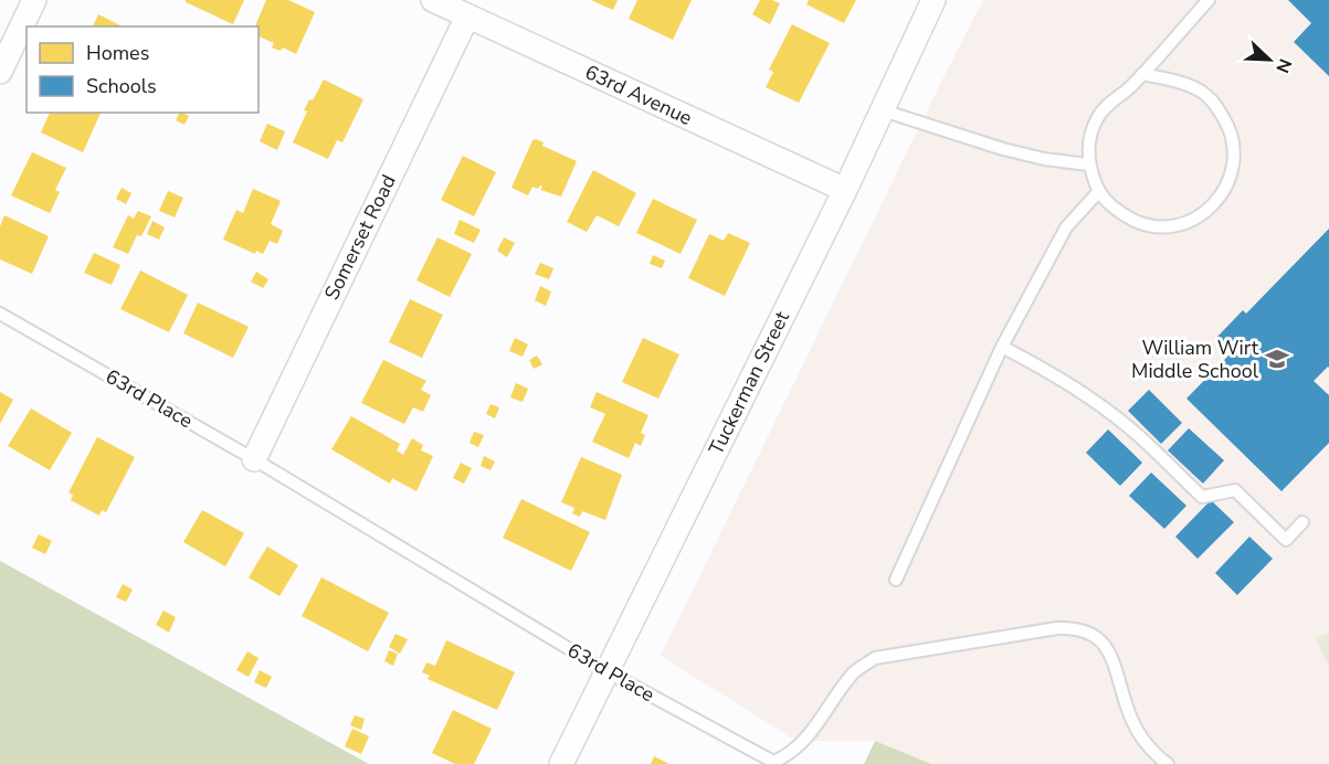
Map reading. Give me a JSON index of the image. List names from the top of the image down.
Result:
{
  "streets": {
    "street": ["63rd Avenue", "Somerset Road", "Tuckerman Street"],
    "lane": ["63rd Place"]
  },
  "crossings": [
    ["63rd Avenue", "Somerset Road"],
    ["63rd Avenue", "Tuckerman Street"],
    ["Somerset Road", "63rd Place"],
    ["Tuckerman Street", "63rd Place"]
  ],
  "places": {
    "school or university": ["William Wirt Middle School"]
  },
  "legend": ["Homes", "Schools"],
  "north": "bottom right"
}
